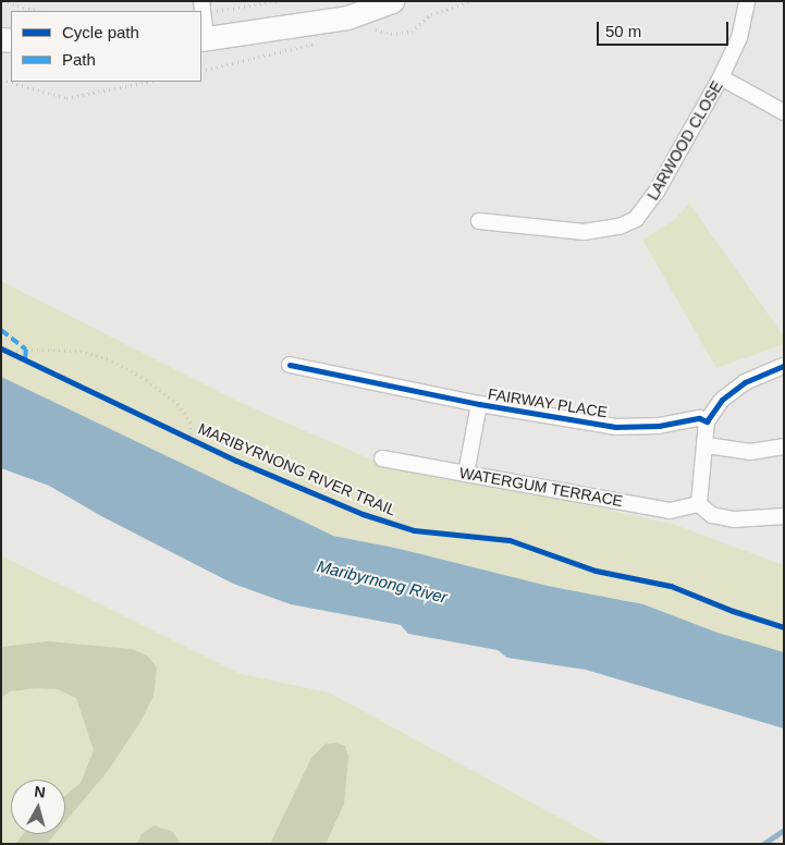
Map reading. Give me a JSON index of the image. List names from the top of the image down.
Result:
{
  "streets": {
    "street": ["LARWOOD CLOSE", "FAIRWAY PLACE", "WATERGUM TERRACE"],
    "cycle path": ["MARIBYRNONG RIVER TRAIL"]
  },
  "water": ["Maribyrnong River"],
  "legend": ["Cycle path", "Path"],
  "scale_bar": "50 m",
  "north": "top"
}
